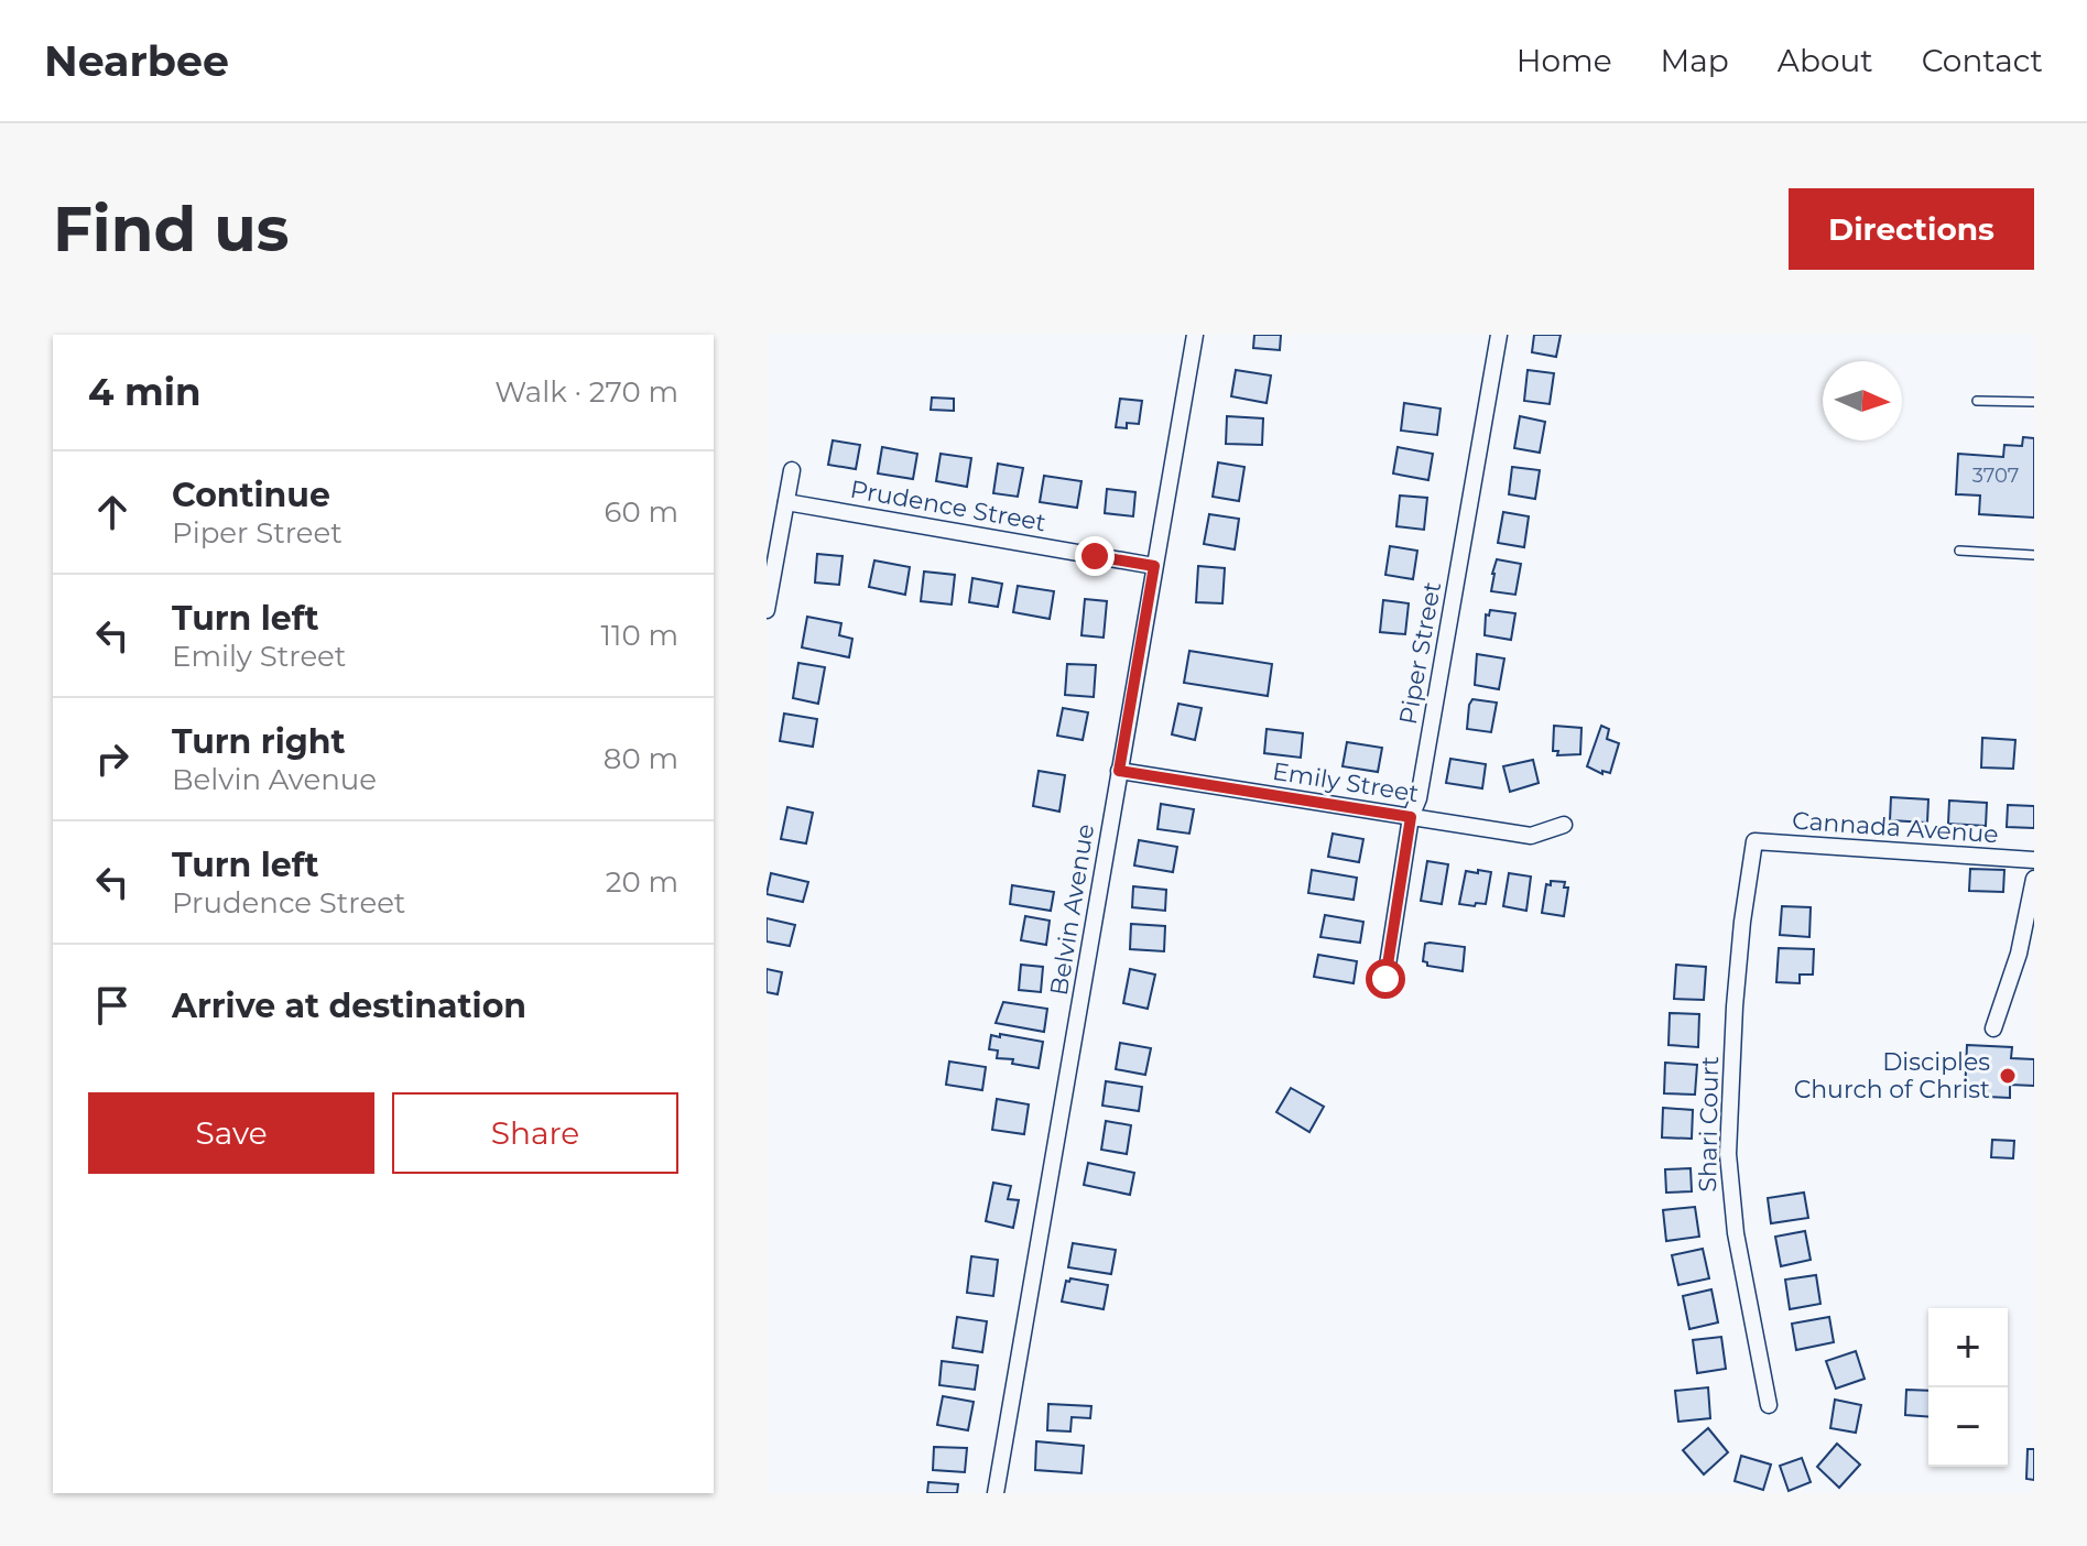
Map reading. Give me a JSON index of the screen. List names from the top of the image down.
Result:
{
  "streets": {
    "street": [
      "Prudence Street",
      "Piper Street",
      "Emily Street",
      "Cannada Avenue",
      "Belvin Avenue",
      "Shari Court"
    ]
  },
  "crossings": [
    ["Prudence Street", "Belvin Avenue"],
    ["Piper Street", "Emily Street"],
    ["Emily Street", "Belvin Avenue"],
    ["Cannada Avenue", "Shari Court"]
  ],
  "places": ["Disciples Church of Christ"],
  "house_numbers": ["3707"],
  "north": "right",
  "page": {
    "header": "Nearbee",
    "nav": [
      "Home",
      "Map",
      "About",
      "Contact"
    ],
    "buttons": [
      "Directions",
      ["Save", "Share"]
    ],
    "title": "Find us",
    "heading": ["4 min", "Walk · 270 m"],
    "list": [
      ["Continue", "Piper Street", "60 m"],
      ["Turn left", "Emily Street", "110 m"],
      ["Turn right", "Belvin Avenue", "80 m"],
      ["Turn left", "Prudence Street", "20 m"],
      "Arrive at destination"
    ],
    "map_buttons": ["+", "−"]
  }
}
